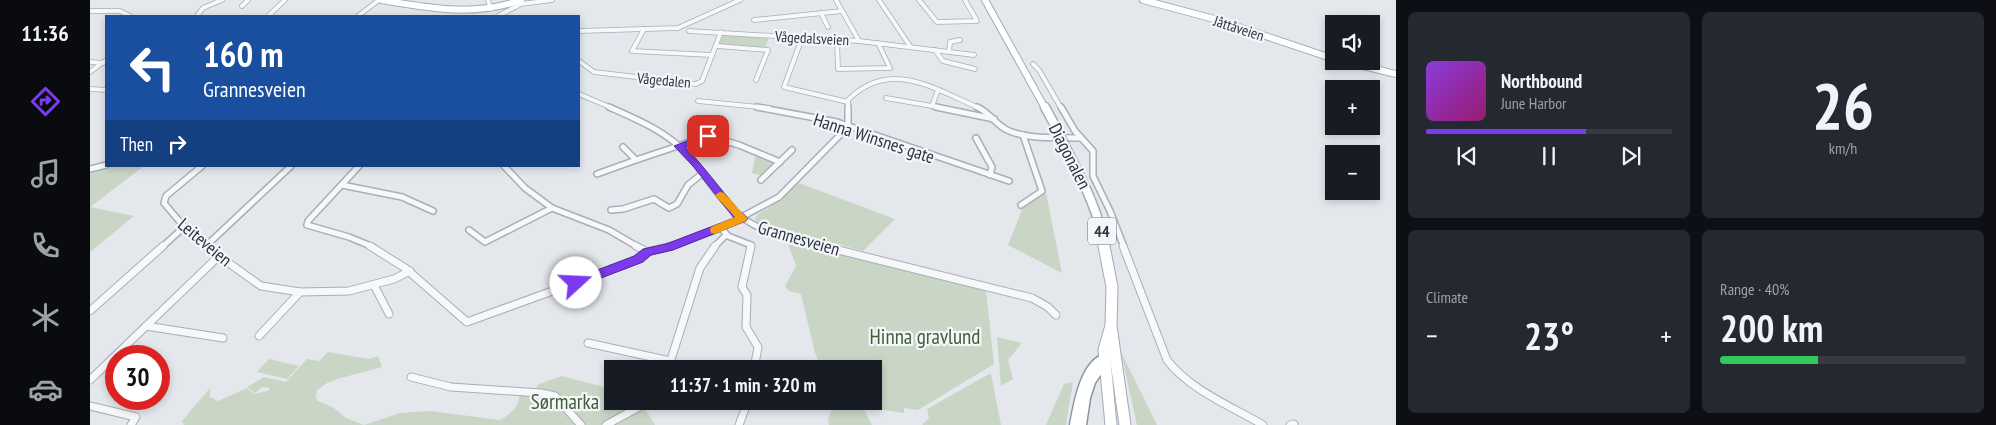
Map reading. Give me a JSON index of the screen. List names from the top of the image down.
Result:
{
  "streets": {
    "main road": ["Jåttåveien", "Diagonalen", "44"],
    "street": [
      "Vågedalsveien",
      "Vågedalen",
      "Hanna Winsnes gate",
      "Grannesveien",
      "Leiteveien"
    ]
  },
  "crossings": [
    ["Vågedalsveien", "Vågedalen"]
  ],
  "parks": ["Hinna gravlund", "Sørmarka"],
  "page": {
    "tabs": "11:36",
    "tile": [
      ["26", "km/h"],
      "Climate",
      ["Range · 40%", "200 km"]
    ],
    "map_buttons": ["+", "−"],
    "turn": ["160 m", "Grannesveien"],
    "song": ["Northbound", "June Harbor"],
    "then": "Then",
    "heat": ["−", "23°", "+"],
    "limit": "30",
    "trip": "11:37 · 1 min · 320 m"
  }
}
